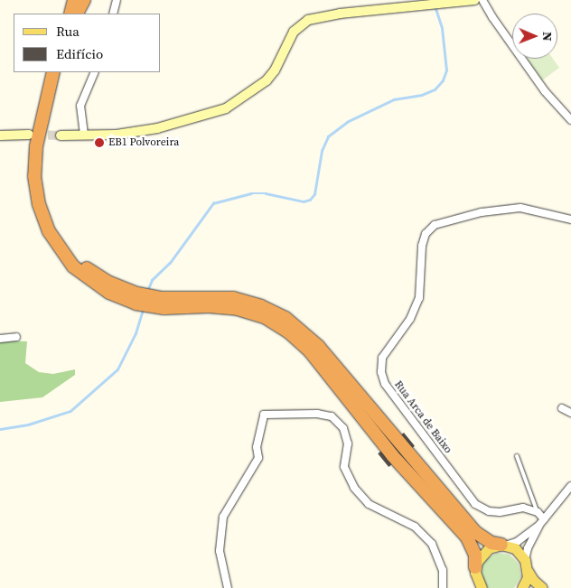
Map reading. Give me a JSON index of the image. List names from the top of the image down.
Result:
{
  "streets": {
    "street": ["Rua Arca de Baixo"]
  },
  "places": ["EB1 Polvoreira"],
  "legend": ["Rua", "Edifício"],
  "north": "right"
}
